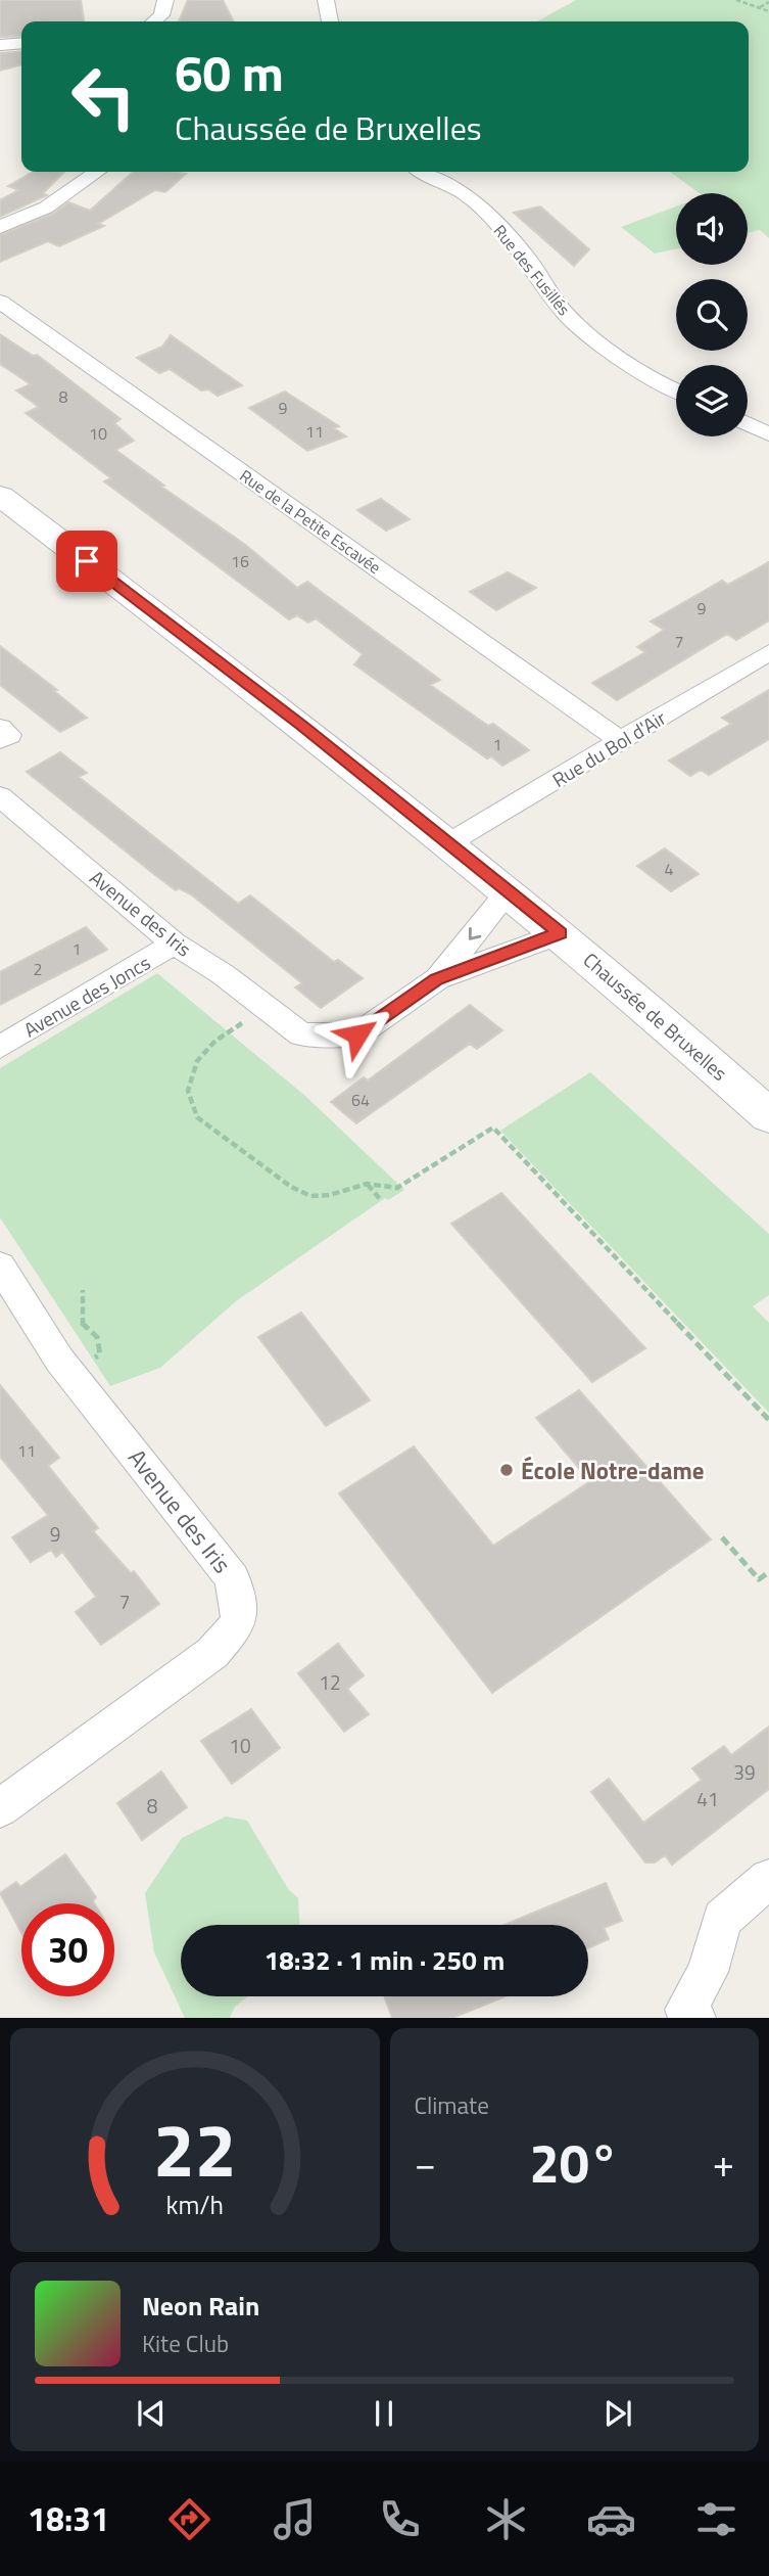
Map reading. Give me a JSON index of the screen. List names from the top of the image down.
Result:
{
  "streets": {
    "main road": ["Chaussée de Bruxelles"],
    "street": [
      "Rue des Fusillés",
      "Rue de la Petite Escavée",
      "Rue du Bol d'Air",
      "Avenue des Iris",
      "Avenue des Joncs"
    ]
  },
  "crossings": [
    ["Rue de la Petite Escavée", "Rue du Bol d'Air"],
    ["Rue du Bol d'Air", "Chaussée de Bruxelles"],
    ["Avenue des Iris", "Avenue des Joncs"],
    ["Avenue des Iris", "Chaussée de Bruxelles"]
  ],
  "places": ["École Notre-dame"],
  "house_numbers": [
    "8",
    "9",
    "11",
    "10",
    "16",
    "9",
    "7",
    "1",
    "4",
    "1",
    "2",
    "64",
    "11",
    "9",
    "7",
    "12",
    "10",
    "39",
    "41",
    "8"
  ],
  "page": {
    "turn": ["60 m", "Chaussée de Bruxelles"],
    "limit": "30",
    "trip": "18:32 · 1 min · 250 m",
    "tile": "Climate",
    "heat": ["−", "20°", "+"],
    "song": ["Neon Rain", "Kite Club"],
    "tabs": "18:31",
    "gauge": ["22", "km/h"]
  }
}
